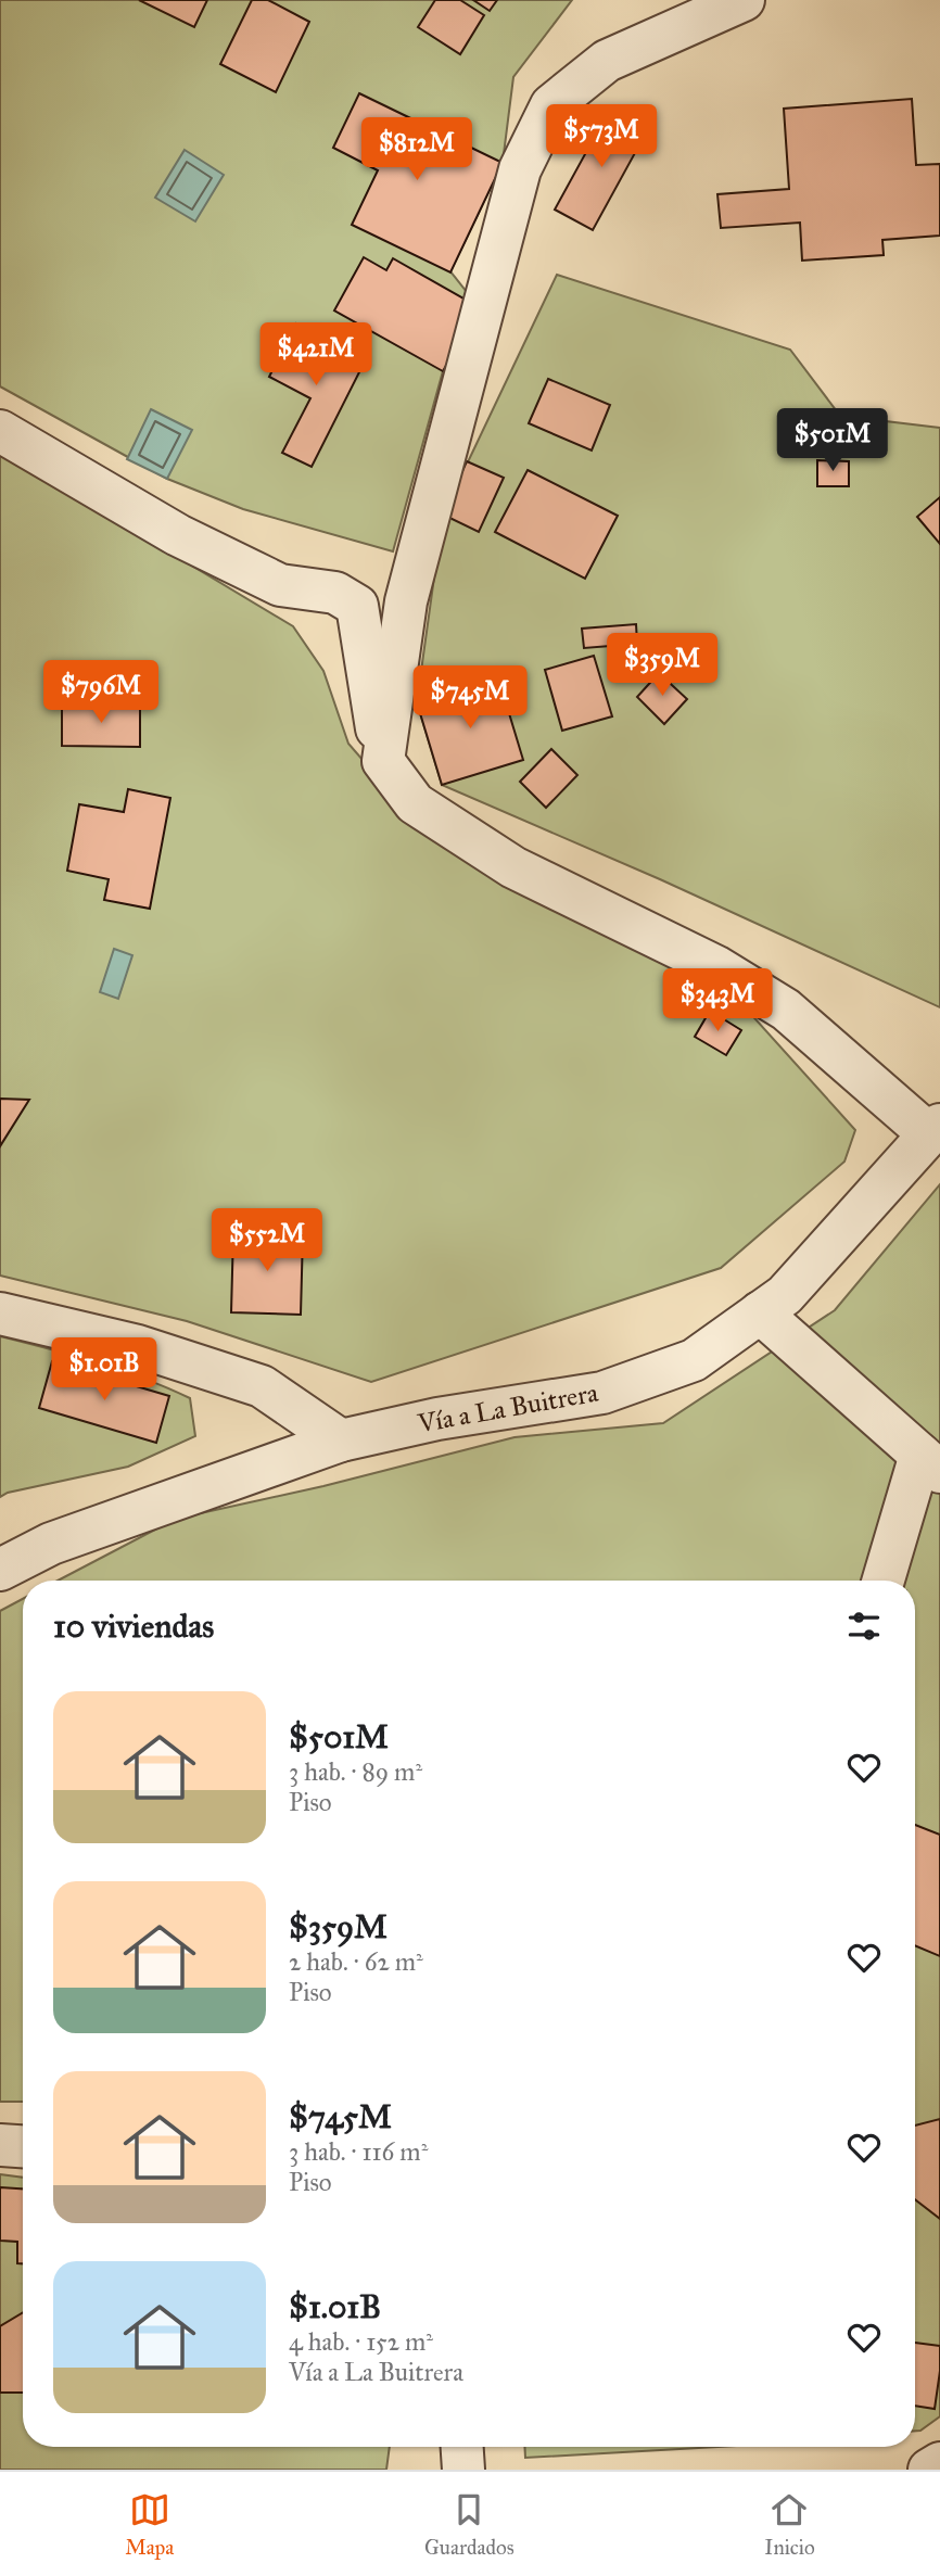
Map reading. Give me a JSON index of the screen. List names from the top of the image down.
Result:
{
  "streets": {
    "street": ["Vía a La Buitrera"]
  },
  "page": {
    "price": [
      "$573M",
      "$812M",
      "$421M",
      "$501M",
      "$359M",
      "$796M",
      "$745M",
      "$343M",
      "$552M",
      "$1.01B"
    ],
    "heading": "10 viviendas",
    "list": [
      {
        "name": "$501M",
        "note": "3 hab. · 89 m² · Piso"
      },
      {
        "name": "$359M",
        "note": "2 hab. · 62 m² · Piso"
      },
      {
        "name": "$745M",
        "note": "3 hab. · 116 m² · Piso"
      },
      {
        "name": "$1.01B",
        "note": "4 hab. · 152 m² · Vía a La Buitrera"
      }
    ],
    "tabs": ["Mapa", "Guardados", "Inicio"]
  }
}
